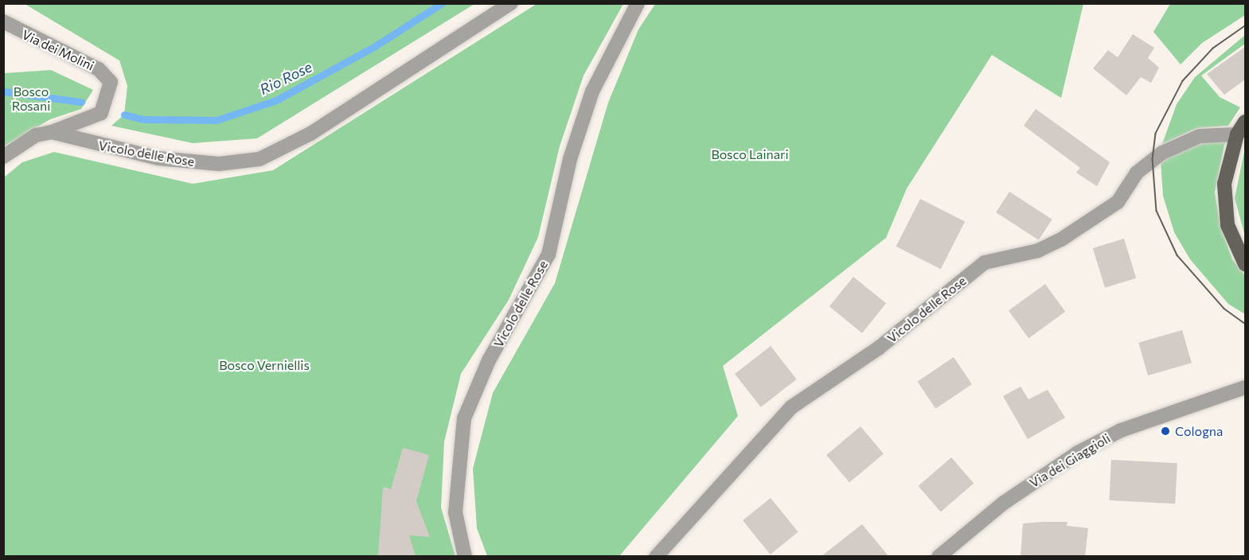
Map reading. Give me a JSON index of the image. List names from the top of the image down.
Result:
{
  "streets": {
    "street": ["Via dei Molini", "Vicolo delle Rose", "Via dei Giaggioli"]
  },
  "crossings": [
    ["Via dei Molini", "Vicolo delle Rose"]
  ],
  "water": ["Rio Rose"],
  "parks": ["Bosco Rosani", "Bosco Lainari", "Bosco Verniellis"],
  "places": ["Cologna"]
}
